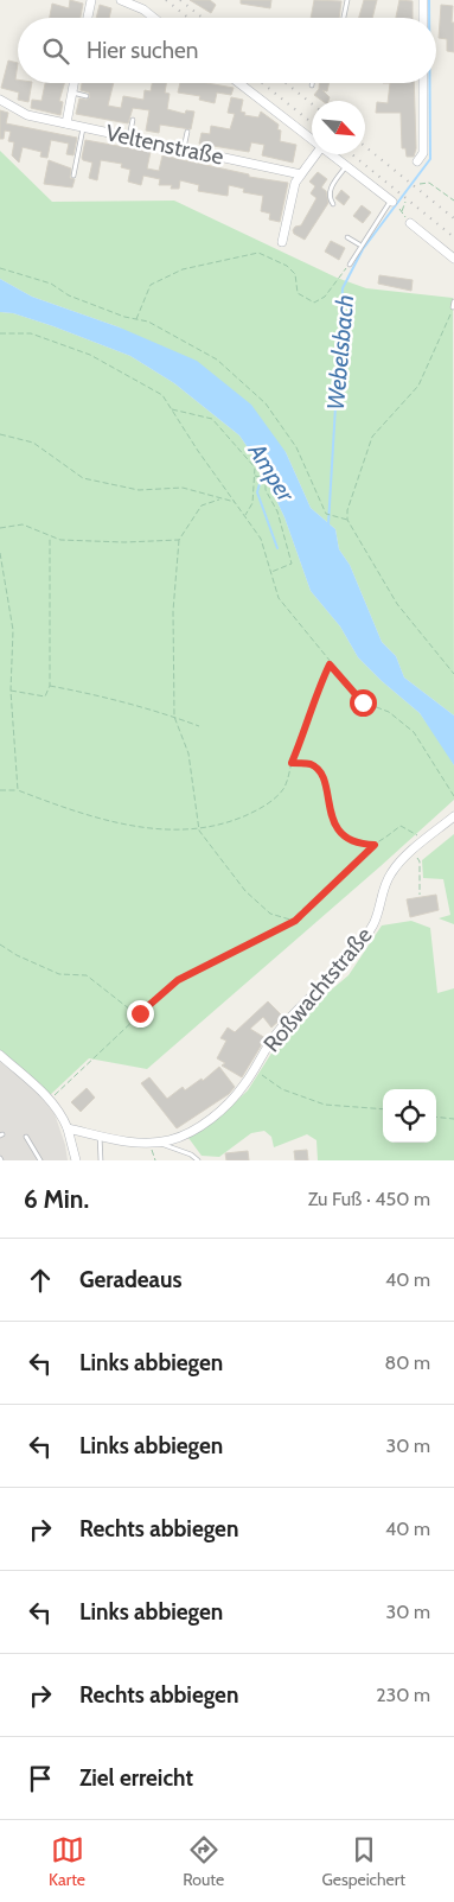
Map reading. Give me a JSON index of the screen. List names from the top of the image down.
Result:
{
  "streets": {
    "street": ["Veltenstraße", "Roßwachtstraße"]
  },
  "water": ["Webelsbach", "Amper"],
  "north": "bottom right",
  "page": {
    "search": "Hier suchen",
    "heading": ["6 Min.", "Zu Fuß · 450 m"],
    "list": [
      ["Geradeaus", "40 m"],
      ["Links abbiegen", "80 m"],
      ["Links abbiegen", "30 m"],
      ["Rechts abbiegen", "40 m"],
      ["Links abbiegen", "30 m"],
      ["Rechts abbiegen", "230 m"],
      "Ziel erreicht"
    ],
    "nav": ["Karte", "Route", "Gespeichert"]
  }
}
